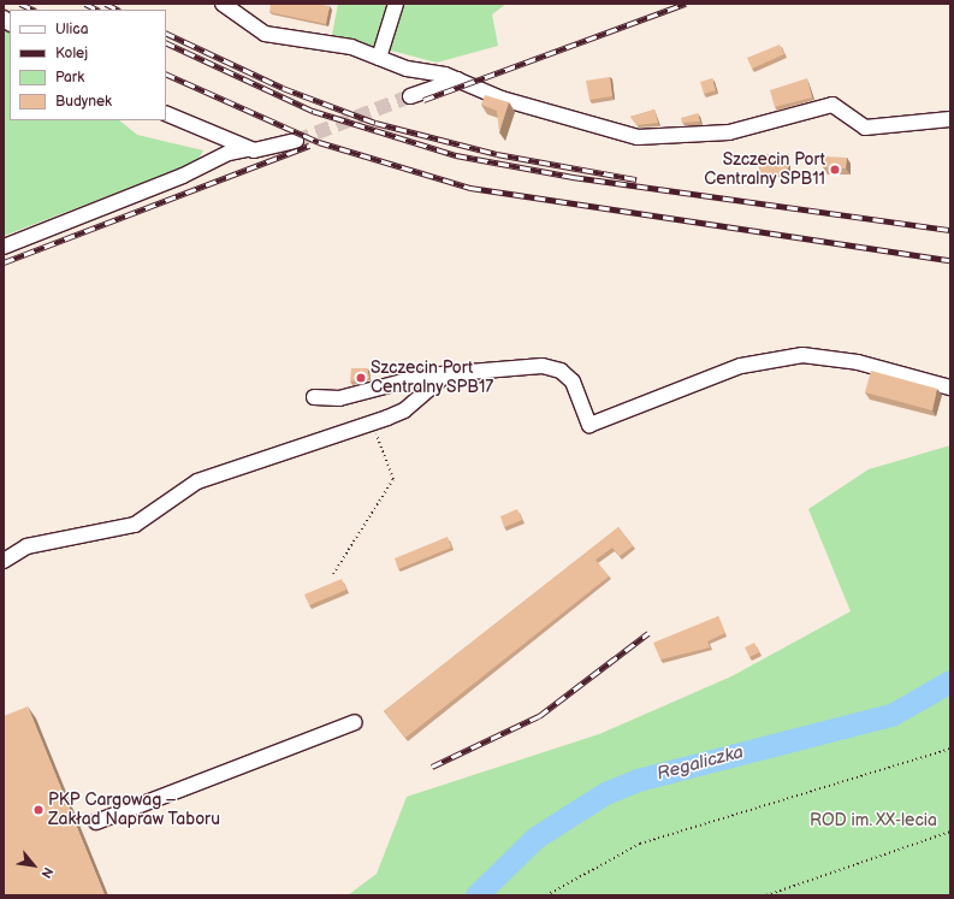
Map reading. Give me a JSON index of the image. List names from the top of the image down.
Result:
{
  "water": ["Regaliczka"],
  "parks": ["ROD im. XX-lecia"],
  "places": ["Szczecin Port Centralny SPB11", "Szczecin Port Centralny SPB17", "PKP Cargowag – Zakład Napraw Taboru"],
  "legend": [
    "Ulica",
    "Kolej",
    "Park",
    "Budynek"
  ],
  "north": "bottom right"
}
